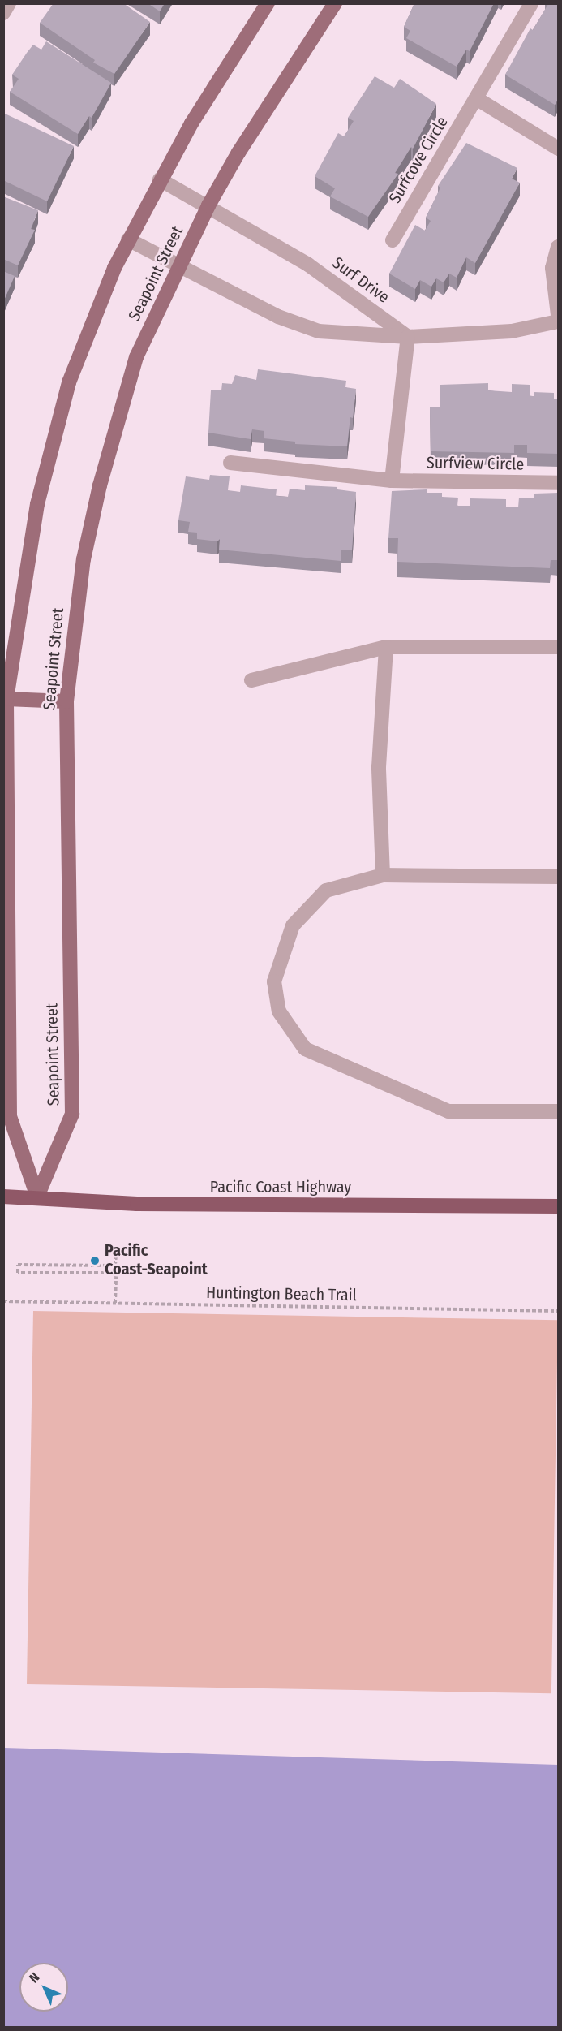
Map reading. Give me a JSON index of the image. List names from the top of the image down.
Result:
{
  "streets": {
    "highway": ["Pacific Coast Highway"],
    "main road": ["Seapoint Street"],
    "street": ["Surfcove Circle", "Surf Drive", "Surfview Circle"],
    "path": ["Huntington Beach Trail"]
  },
  "crossings": [
    ["Seapoint Street", "Surf Drive"],
    ["Seapoint Street", "Pacific Coast Highway"]
  ],
  "places": ["Pacific Coast-Seapoint"],
  "north": "top left"
}
